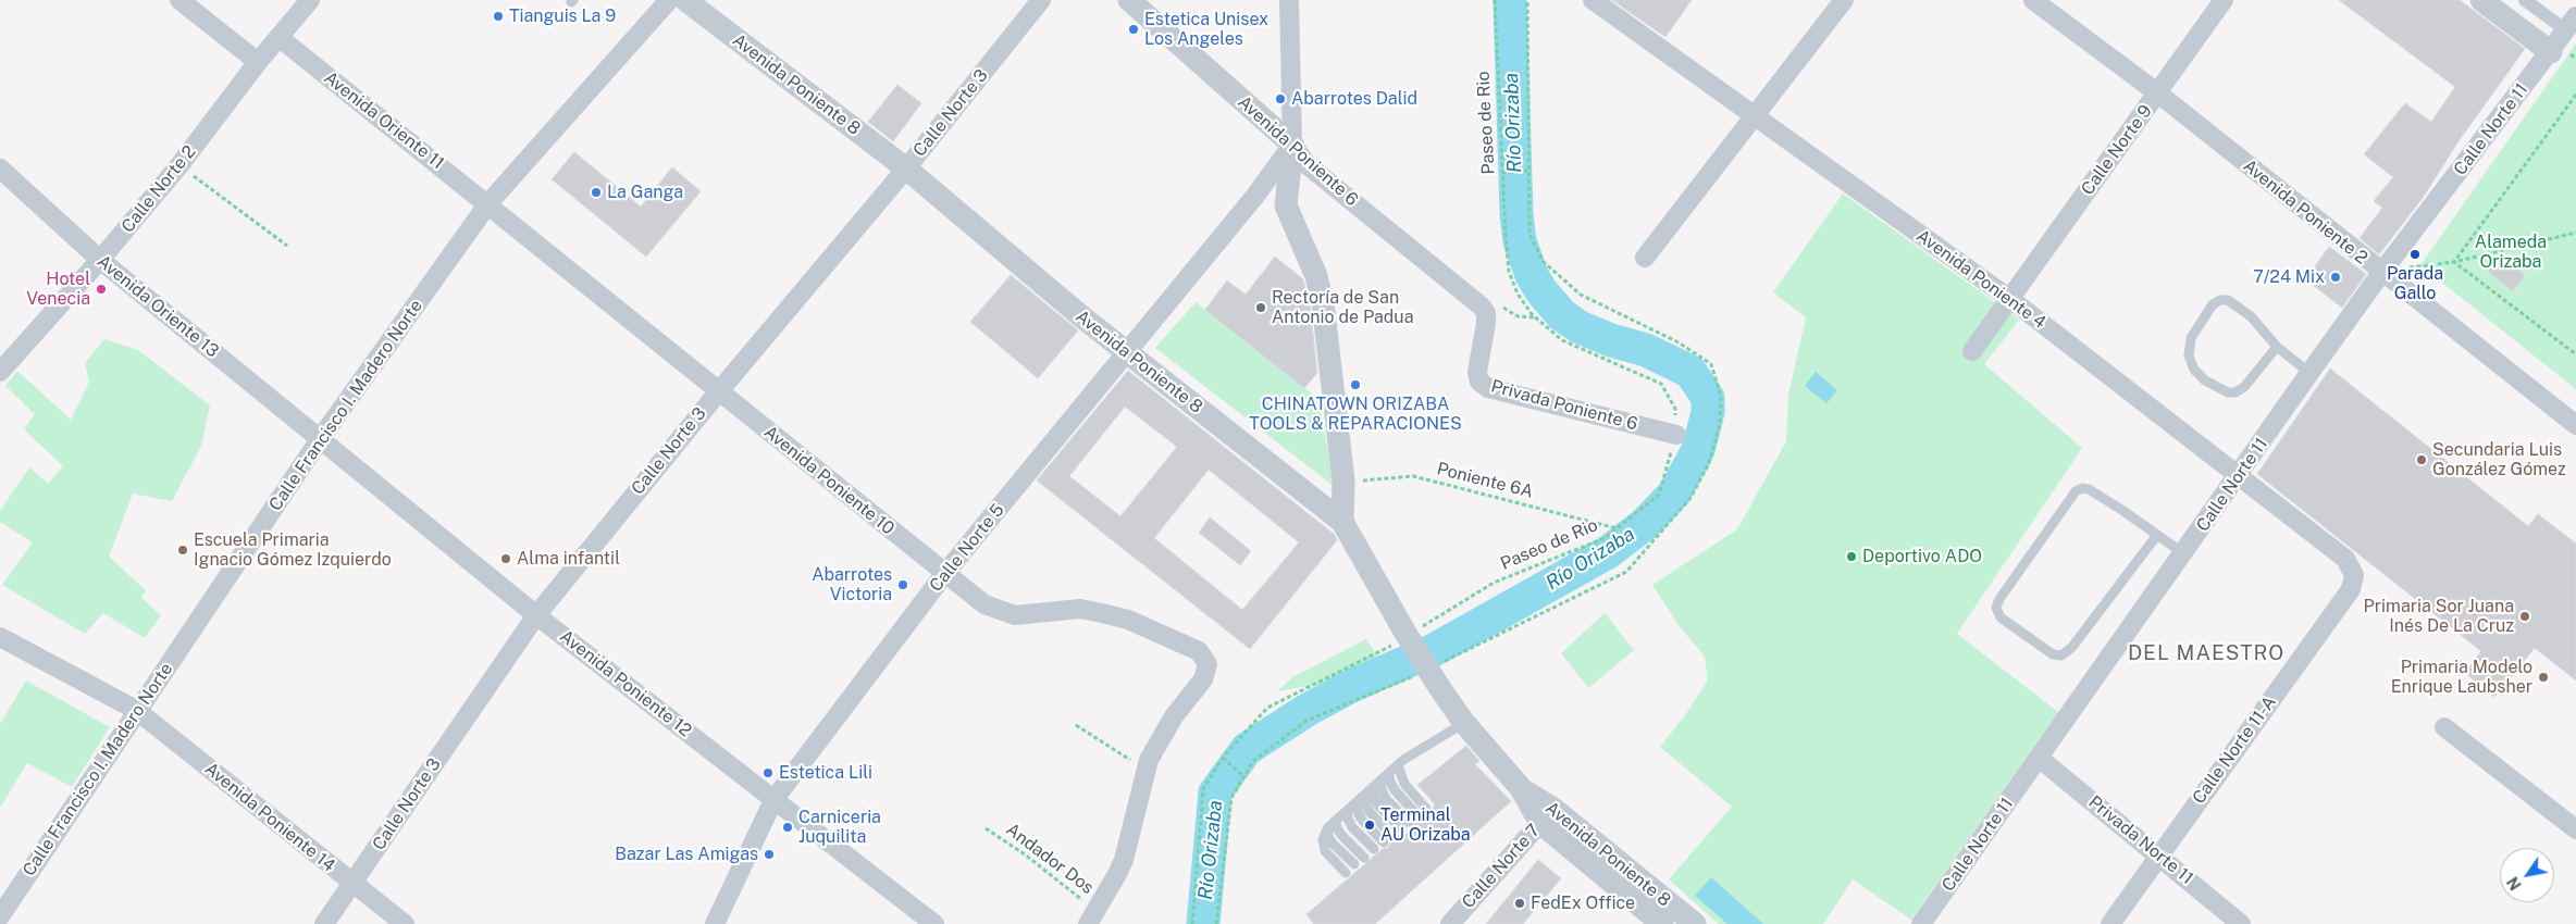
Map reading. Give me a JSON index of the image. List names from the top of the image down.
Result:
{
  "streets": {
    "street": [
      "Avenida Poniente 8",
      "Calle Norte 3",
      "Avenida Oriente 11",
      "Calle Norte 11",
      "Calle Norte 9",
      "Avenida Poniente 6",
      "Calle Norte 2",
      "Avenida Poniente 2",
      "Avenida Poniente 4",
      "Avenida Oriente 13",
      "Calle Francisco I. Madero Norte",
      "Privada Poniente 6",
      "Avenida Poniente 10",
      "Calle Norte 5",
      "Avenida Poniente 12",
      "Calle Norte 11-A",
      "Avenida Poniente 14",
      "Privada Norte 11",
      "Calle Norte 7"
    ],
    "path": ["Paseo de Rio", "Poniente 6A", "Andador Dos"]
  },
  "crossings": [
    ["Avenida Poniente 8", "Calle Norte 3"],
    ["Avenida Poniente 8", "Paseo de Rio"],
    ["Avenida Poniente 8", "Calle Norte 5"],
    ["Avenida Poniente 8", "Calle Norte 7"],
    ["Calle Norte 3", "Avenida Poniente 10"],
    ["Calle Norte 3", "Avenida Poniente 12"],
    ["Calle Norte 3", "Avenida Poniente 14"],
    ["Avenida Oriente 11", "Calle Norte 2"],
    ["Avenida Oriente 11", "Calle Francisco I. Madero Norte"],
    ["Avenida Oriente 11", "Avenida Poniente 10"],
    ["Paseo de Rio", "Privada Poniente 6"],
    ["Paseo de Rio", "Poniente 6A"],
    ["Calle Norte 11", "Avenida Poniente 2"],
    ["Calle Norte 11", "Avenida Poniente 4"],
    ["Calle Norte 11", "Privada Norte 11"],
    ["Calle Norte 9", "Avenida Poniente 2"],
    ["Calle Norte 9", "Avenida Poniente 4"],
    ["Avenida Poniente 6", "Privada Poniente 6"],
    ["Avenida Poniente 6", "Calle Norte 5"],
    ["Calle Norte 2", "Avenida Oriente 13"],
    ["Avenida Poniente 4", "Calle Norte 11-A"],
    ["Avenida Oriente 13", "Calle Francisco I. Madero Norte"],
    ["Avenida Oriente 13", "Avenida Poniente 12"],
    ["Calle Francisco I. Madero Norte", "Avenida Poniente 10"],
    ["Calle Francisco I. Madero Norte", "Avenida Poniente 12"],
    ["Calle Francisco I. Madero Norte", "Avenida Poniente 14"],
    ["Avenida Poniente 10", "Calle Norte 5"],
    ["Calle Norte 5", "Avenida Poniente 12"],
    ["Calle Norte 11-A", "Privada Norte 11"]
  ],
  "districts": ["DEL MAESTRO"],
  "water": ["Río Orizaba"],
  "parks": ["Alameda Orizaba"],
  "places": [
    "Tianguis La 9",
    "Estetica Unisex Los Angeles",
    "Abarrotes Dalid",
    "La Ganga",
    "Parada Gallo",
    "7/24 Mix",
    "Hotel Venecia",
    "Rectoría de San Antonio de Padua",
    "CHINATOWN ORIZABA TOOLS & REPARACIONES",
    "Secundaria Luis González Gómez",
    "Escuela Primaria Ignacio Gómez Izquierdo",
    "Deportivo ADO",
    "Alma infantil",
    "Abarrotes Victoria",
    "Primaria Sor Juana Inés De La Cruz",
    "Primaria Modelo Enrique Laubsher",
    "Estetica Lili",
    "Terminal AU Orizaba",
    "Carniceria Juquilita",
    "Bazar Las Amigas",
    "FedEx Office"
  ],
  "north": "bottom left"
}
